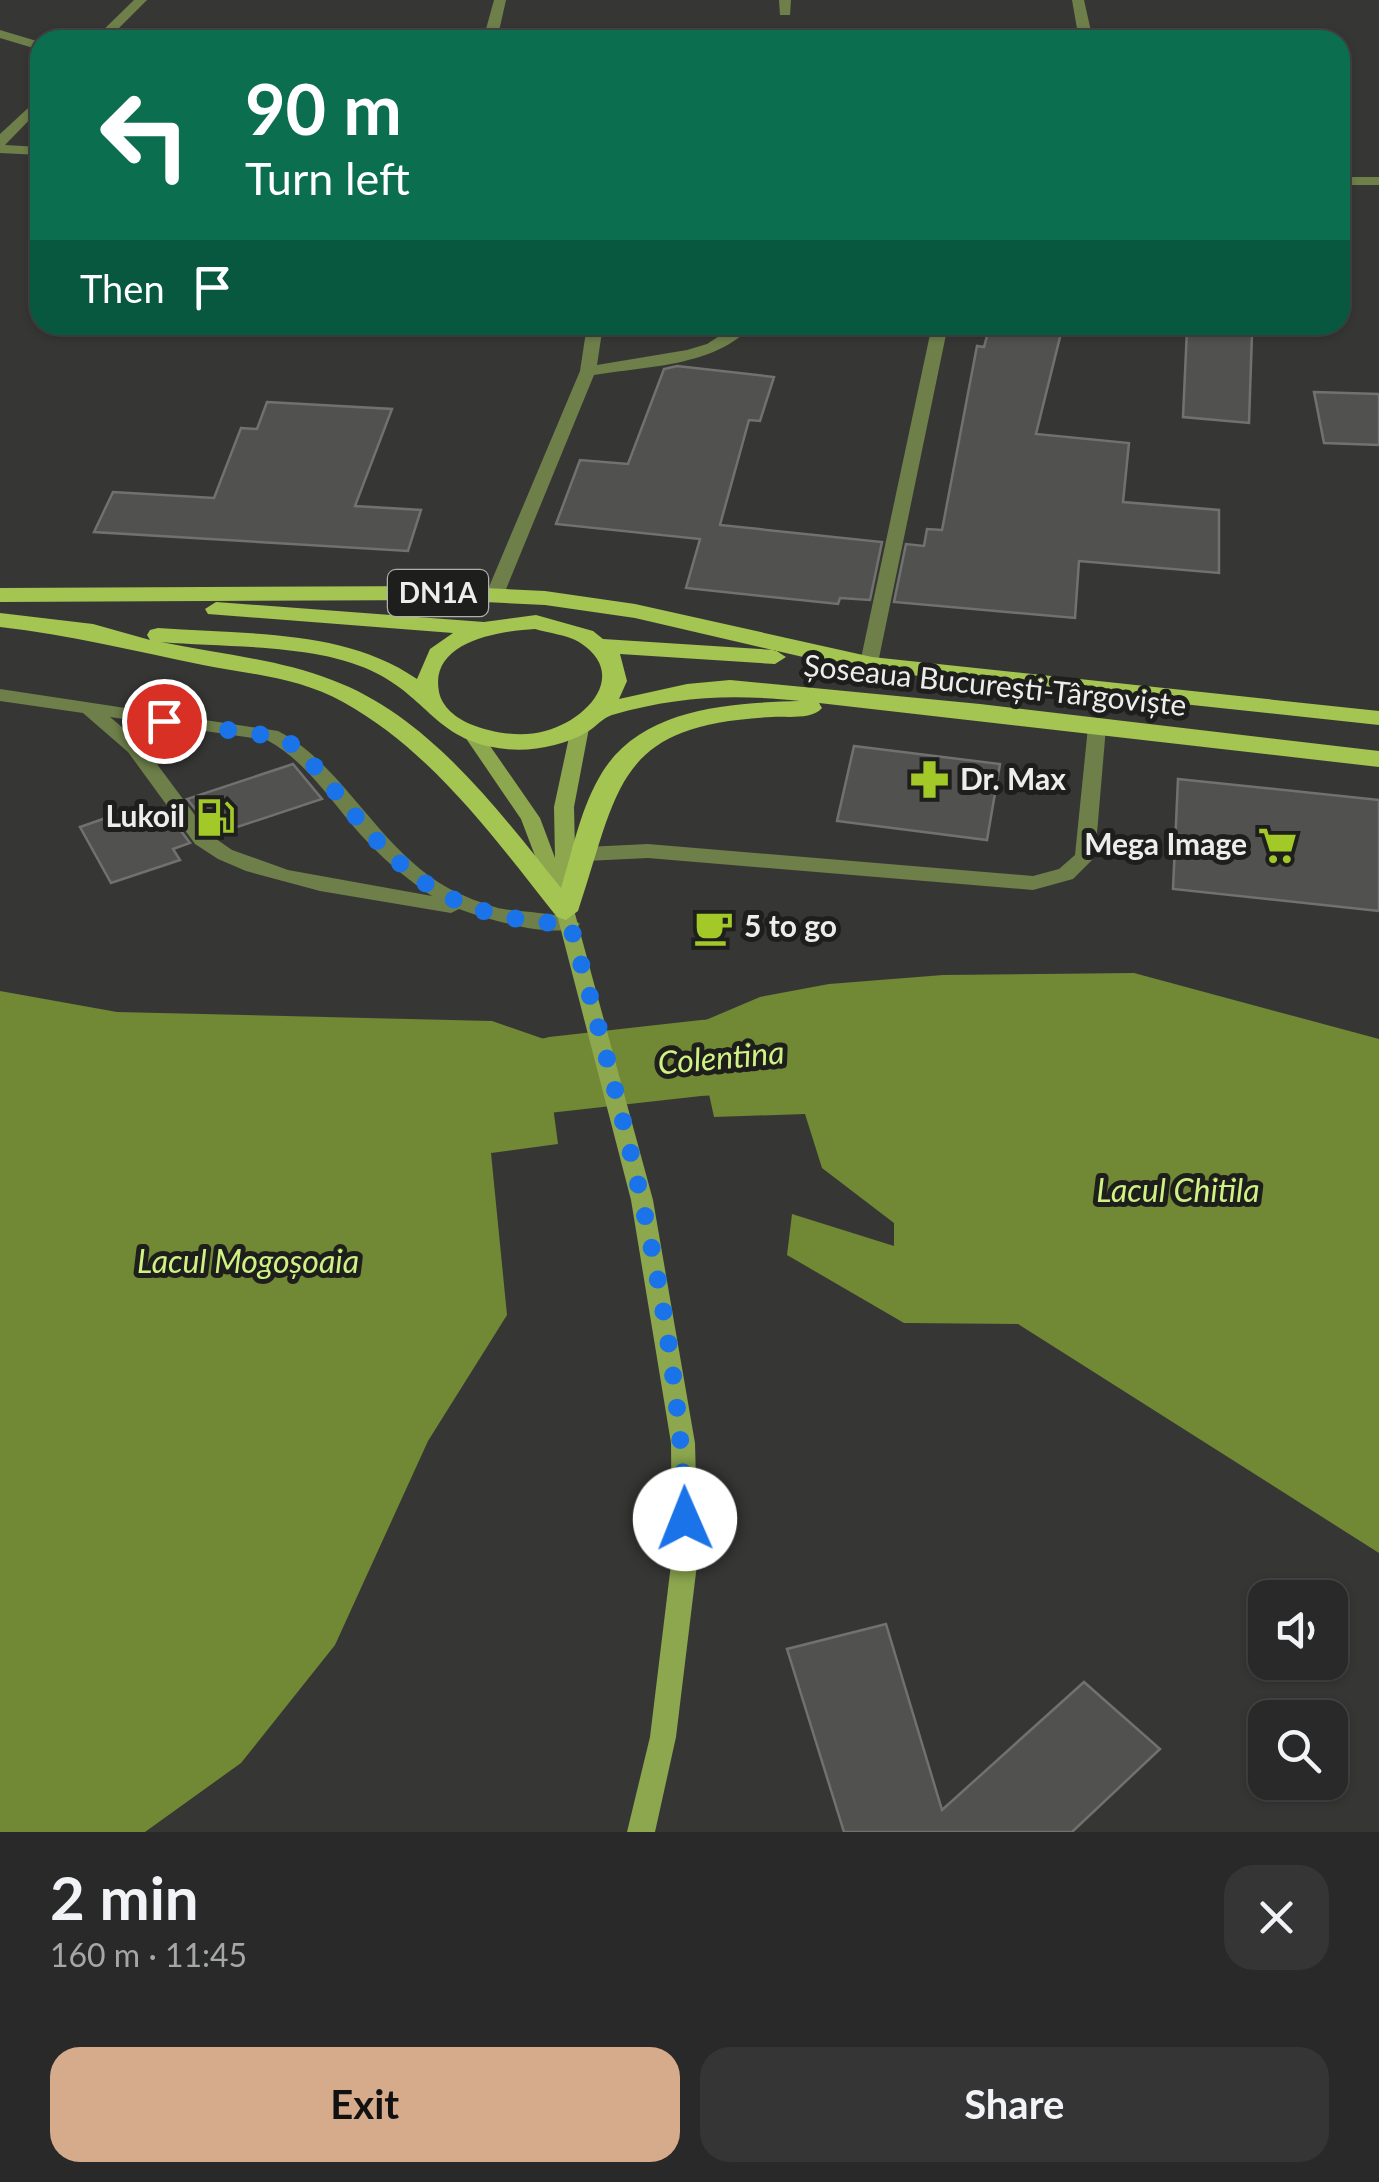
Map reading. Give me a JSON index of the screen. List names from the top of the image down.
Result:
{
  "streets": {
    "main road": ["DN1A", "Șoseaua București-Târgoviște"]
  },
  "crossings": [
    ["DN1A", "Șoseaua București-Târgoviște"]
  ],
  "water": ["Colentina", "Lacul Chitila", "Lacul Mogoșoaia"],
  "places": {
    "pharmacy": ["Dr. Max"],
    "fuel station": ["Lukoil"],
    "supermarket": ["Mega Image"],
    "cafe": ["5 to go"]
  },
  "page": {
    "turn": ["90 m", "Turn left"],
    "then": "Then",
    "heading": ["2 min", "160 m · 11:45"],
    "buttons": ["Exit", "Share"]
  }
}
